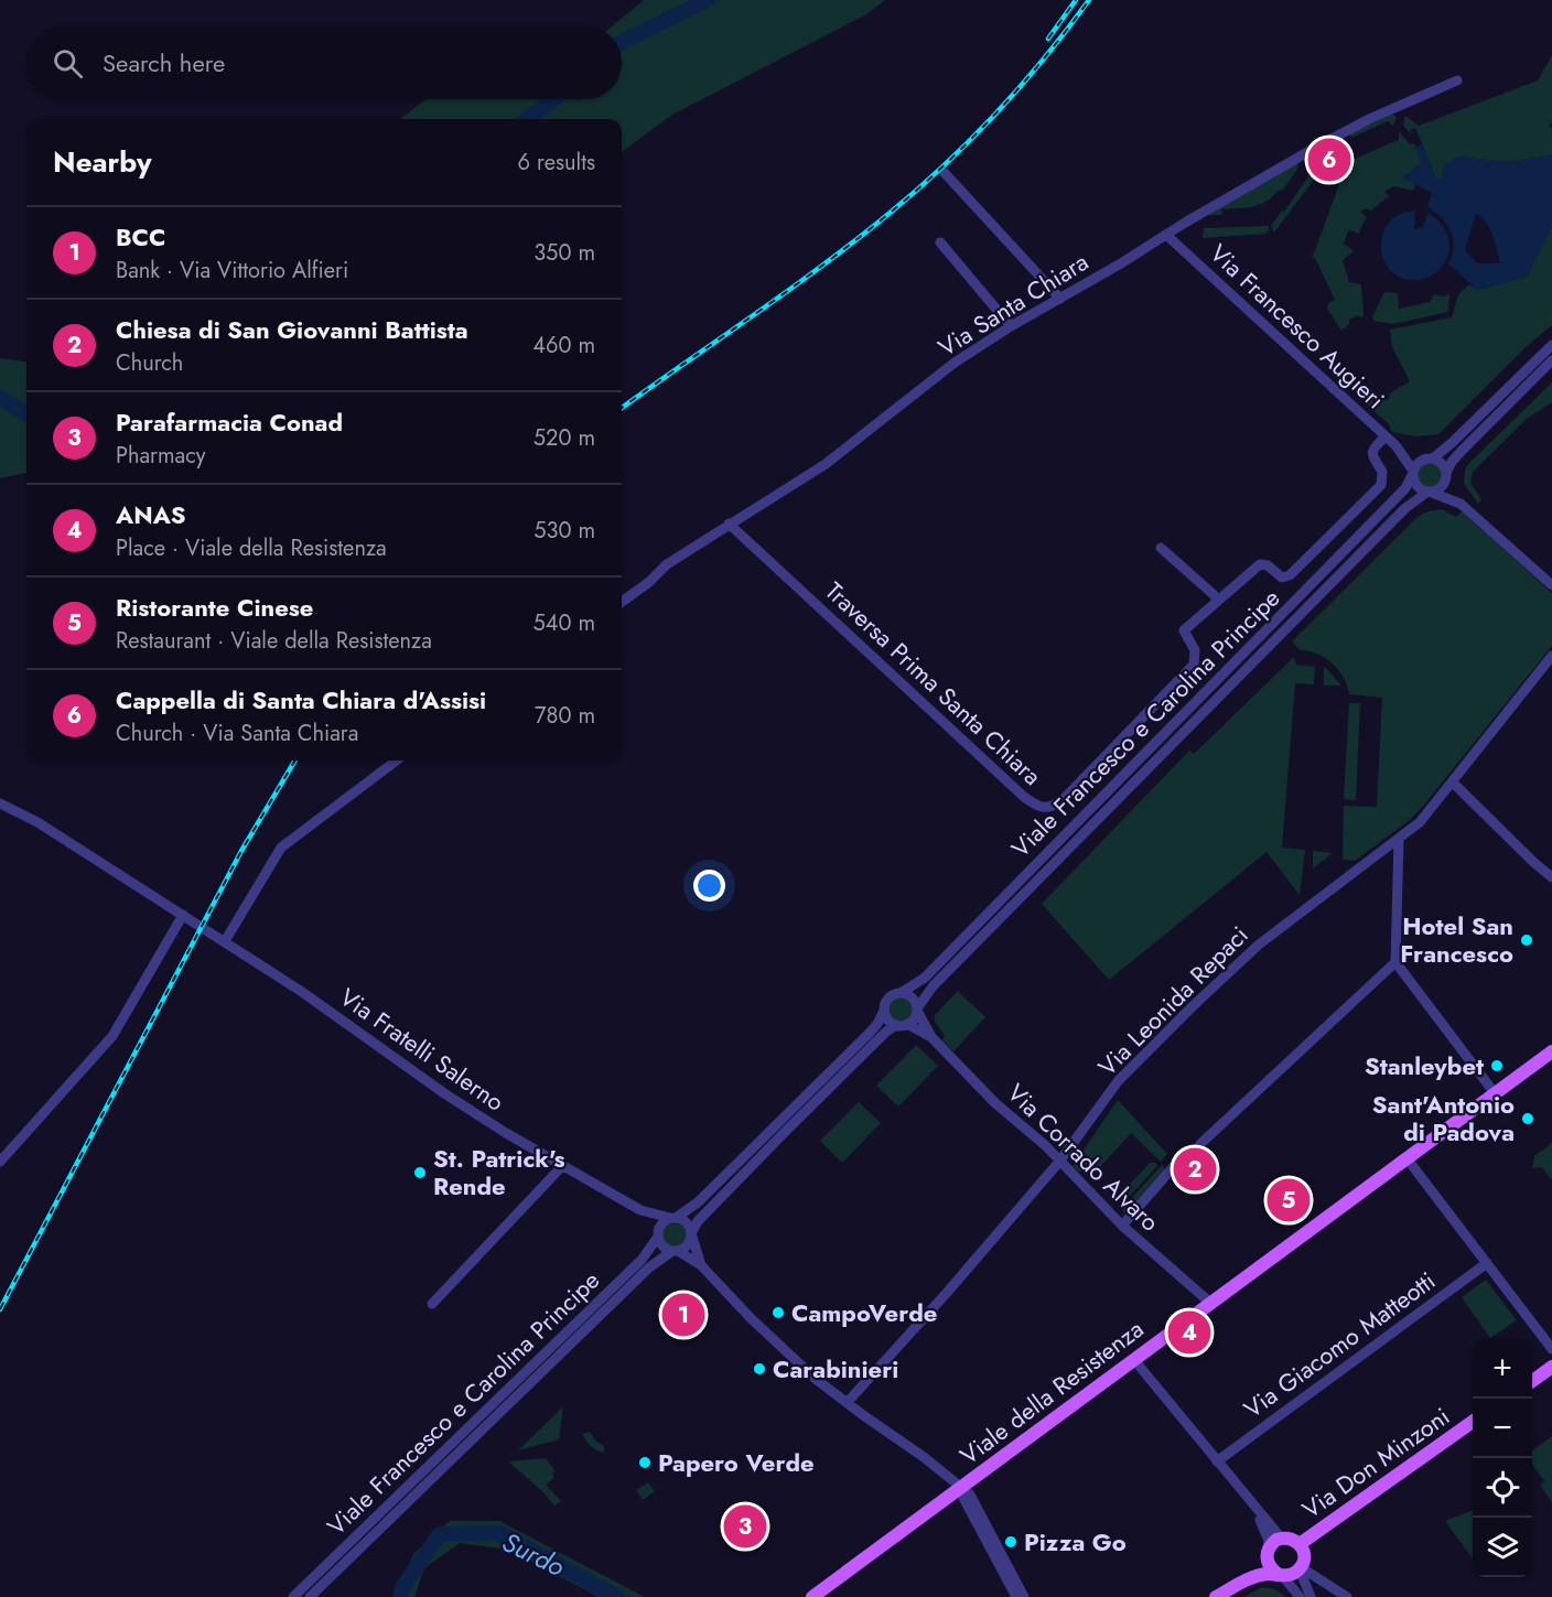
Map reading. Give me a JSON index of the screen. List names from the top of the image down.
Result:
{
  "streets": {
    "main road": ["Viale della Resistenza", "Via Don Minzoni"],
    "street": [
      "Via Santa Chiara",
      "Via Francesco Augieri",
      "Traversa Prima Santa Chiara",
      "Viale Francesco e Carolina Principe",
      "Via Leonida Repaci",
      "Via Fratelli Salerno",
      "Via Corrado Alvaro",
      "Via Giacomo Matteotti"
    ]
  },
  "crossings": [
    ["Via Santa Chiara", "Via Francesco Augieri"],
    ["Via Santa Chiara", "Traversa Prima Santa Chiara"],
    ["Via Francesco Augieri", "Traversa Prima Santa Chiara"],
    ["Via Francesco Augieri", "Viale Francesco e Carolina Principe"],
    ["Viale Francesco e Carolina Principe", "Via Fratelli Salerno"],
    ["Viale Francesco e Carolina Principe", "Via Corrado Alvaro"],
    ["Via Leonida Repaci", "Via Corrado Alvaro"],
    ["Via Corrado Alvaro", "Viale della Resistenza"]
  ],
  "water": ["Surdo"],
  "places": [
    "Hotel San Francesco",
    "Stanleybet",
    "Sant'Antonio di Padova",
    "St. Patrick's Rende",
    "CampoVerde",
    "Carabinieri",
    "Papero Verde",
    "Pizza Go"
  ],
  "page": {
    "search": "Search here",
    "heading": ["Nearby", "6 results"],
    "pins": [
      "6",
      "2",
      "5",
      "1",
      "4",
      "3"
    ],
    "list": [
      {
        "mark": "1",
        "name": "BCC",
        "note": "Bank · Via Vittorio Alfieri",
        "value": "350 m"
      },
      {
        "mark": "2",
        "name": "Chiesa di San Giovanni Battista",
        "note": "Church",
        "value": "460 m"
      },
      {
        "mark": "3",
        "name": "Parafarmacia Conad",
        "note": "Pharmacy",
        "value": "520 m"
      },
      {
        "mark": "4",
        "name": "ANAS",
        "note": "Place · Viale della Resistenza",
        "value": "530 m"
      },
      {
        "mark": "5",
        "name": "Ristorante Cinese",
        "note": "Restaurant · Viale della Resistenza",
        "value": "540 m"
      },
      {
        "mark": "6",
        "name": "Cappella di Santa Chiara d'Assisi",
        "note": "Church · Via Santa Chiara",
        "value": "780 m"
      }
    ],
    "map_buttons": ["+", "−"]
  }
}
